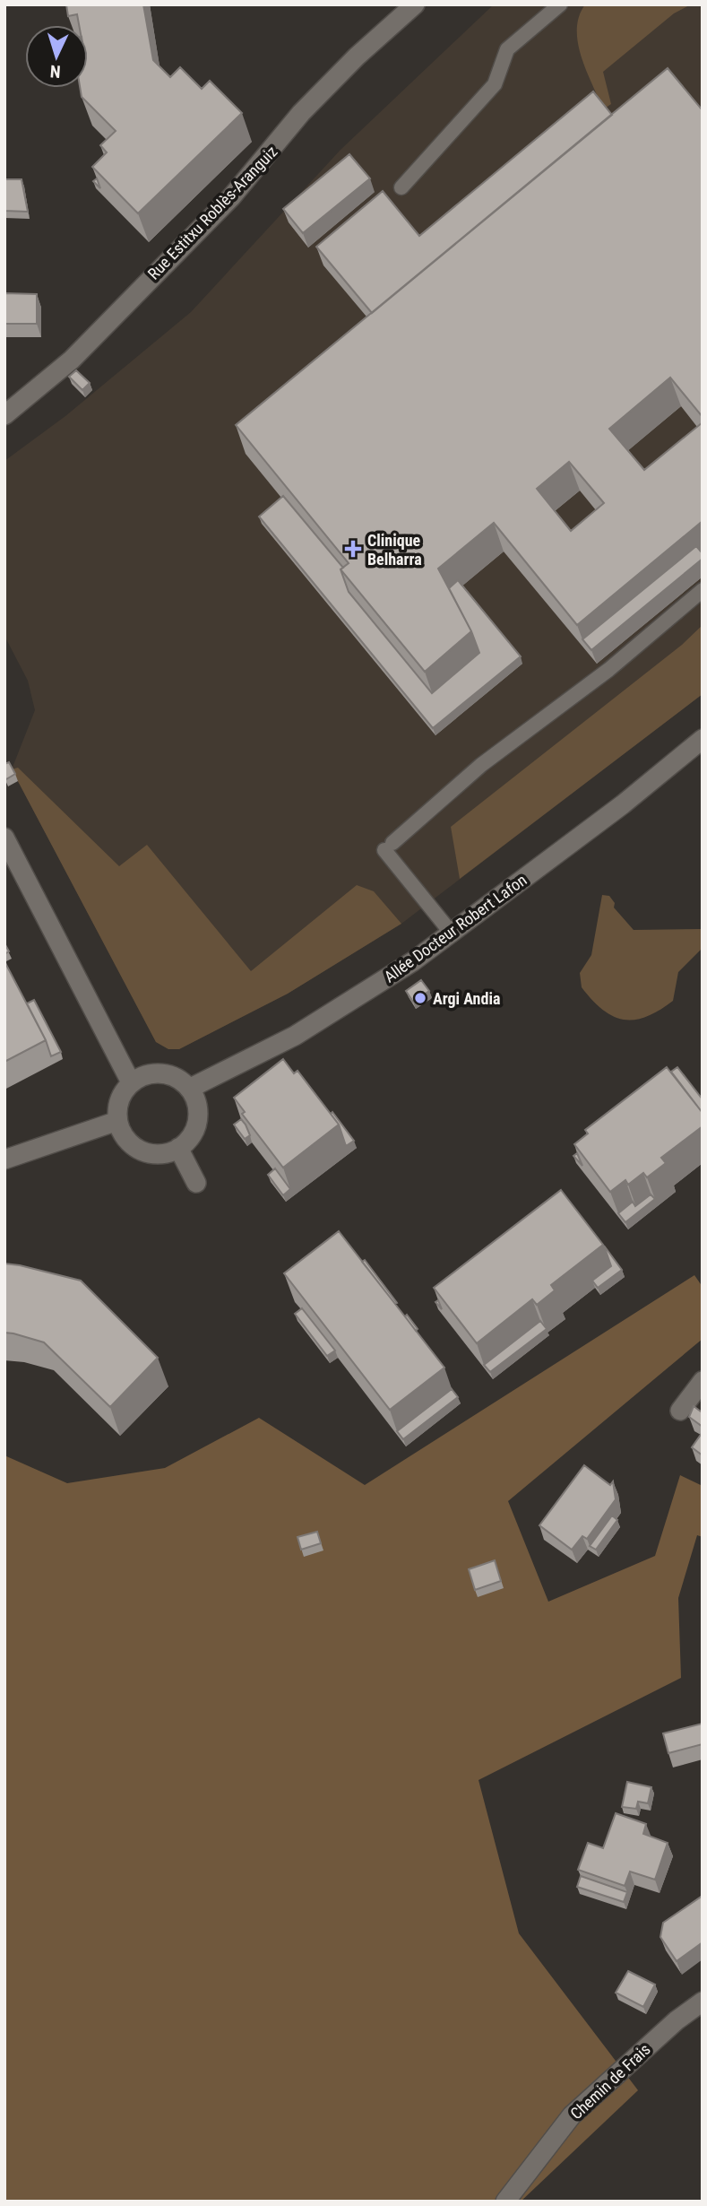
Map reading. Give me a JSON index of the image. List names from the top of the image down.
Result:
{
  "streets": {
    "street": ["Rue Estitxu Roblès-Aranguiz", "Allée Docteur Robert Lafon", "Chemin de Frais"]
  },
  "places": {
    "health": ["Clinique Belharra"],
    "other": ["Argi Andia"]
  },
  "north": "bottom"
}
